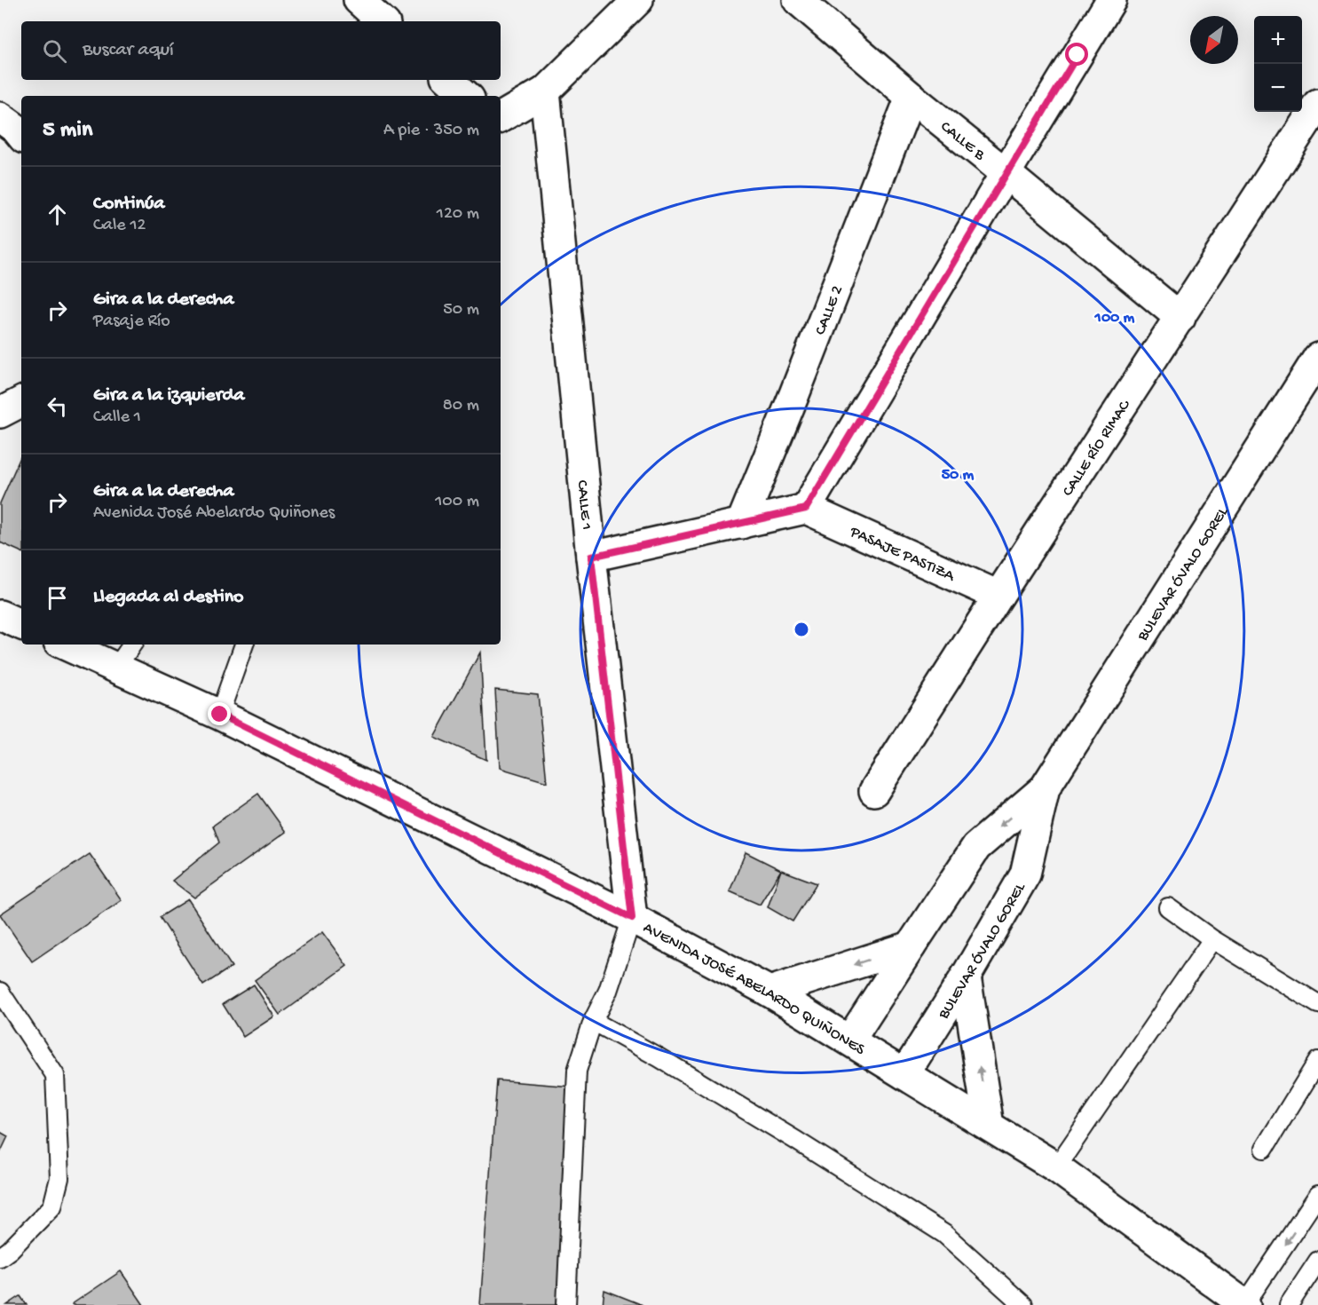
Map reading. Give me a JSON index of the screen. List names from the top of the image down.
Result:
{
  "streets": {
    "street": [
      "CALLE B",
      "CALLE 2",
      "CALLE RÍO RIMAC",
      "CALLE 1",
      "PASAJE PASTIZA",
      "BULEVAR ÓVALO GOREL",
      "AVENIDA JOSÉ ABELARDO QUIÑONES"
    ]
  },
  "crossings": [
    ["CALLE B", "CALLE 2"],
    ["CALLE B", "CALLE RÍO RIMAC"],
    ["CALLE RÍO RIMAC", "PASAJE PASTIZA"],
    ["CALLE 1", "AVENIDA JOSÉ ABELARDO QUIÑONES"],
    ["BULEVAR ÓVALO GOREL", "AVENIDA JOSÉ ABELARDO QUIÑONES"]
  ],
  "north": "bottom left",
  "page": {
    "map_buttons": ["+", "−"],
    "search": "Buscar aquí",
    "heading": ["5 min", "A pie · 350 m"],
    "list": [
      ["Continúa", "Cale 12", "120 m"],
      ["Gira a la derecha", "Pasaje Río", "50 m"],
      ["Gira a la izquierda", "Calle 1", "80 m"],
      ["Gira a la derecha", "Avenida José Abelardo Quiñones", "100 m"],
      "Llegada al destino"
    ]
  },
  "rings": ["100 m", "50 m"]
}
